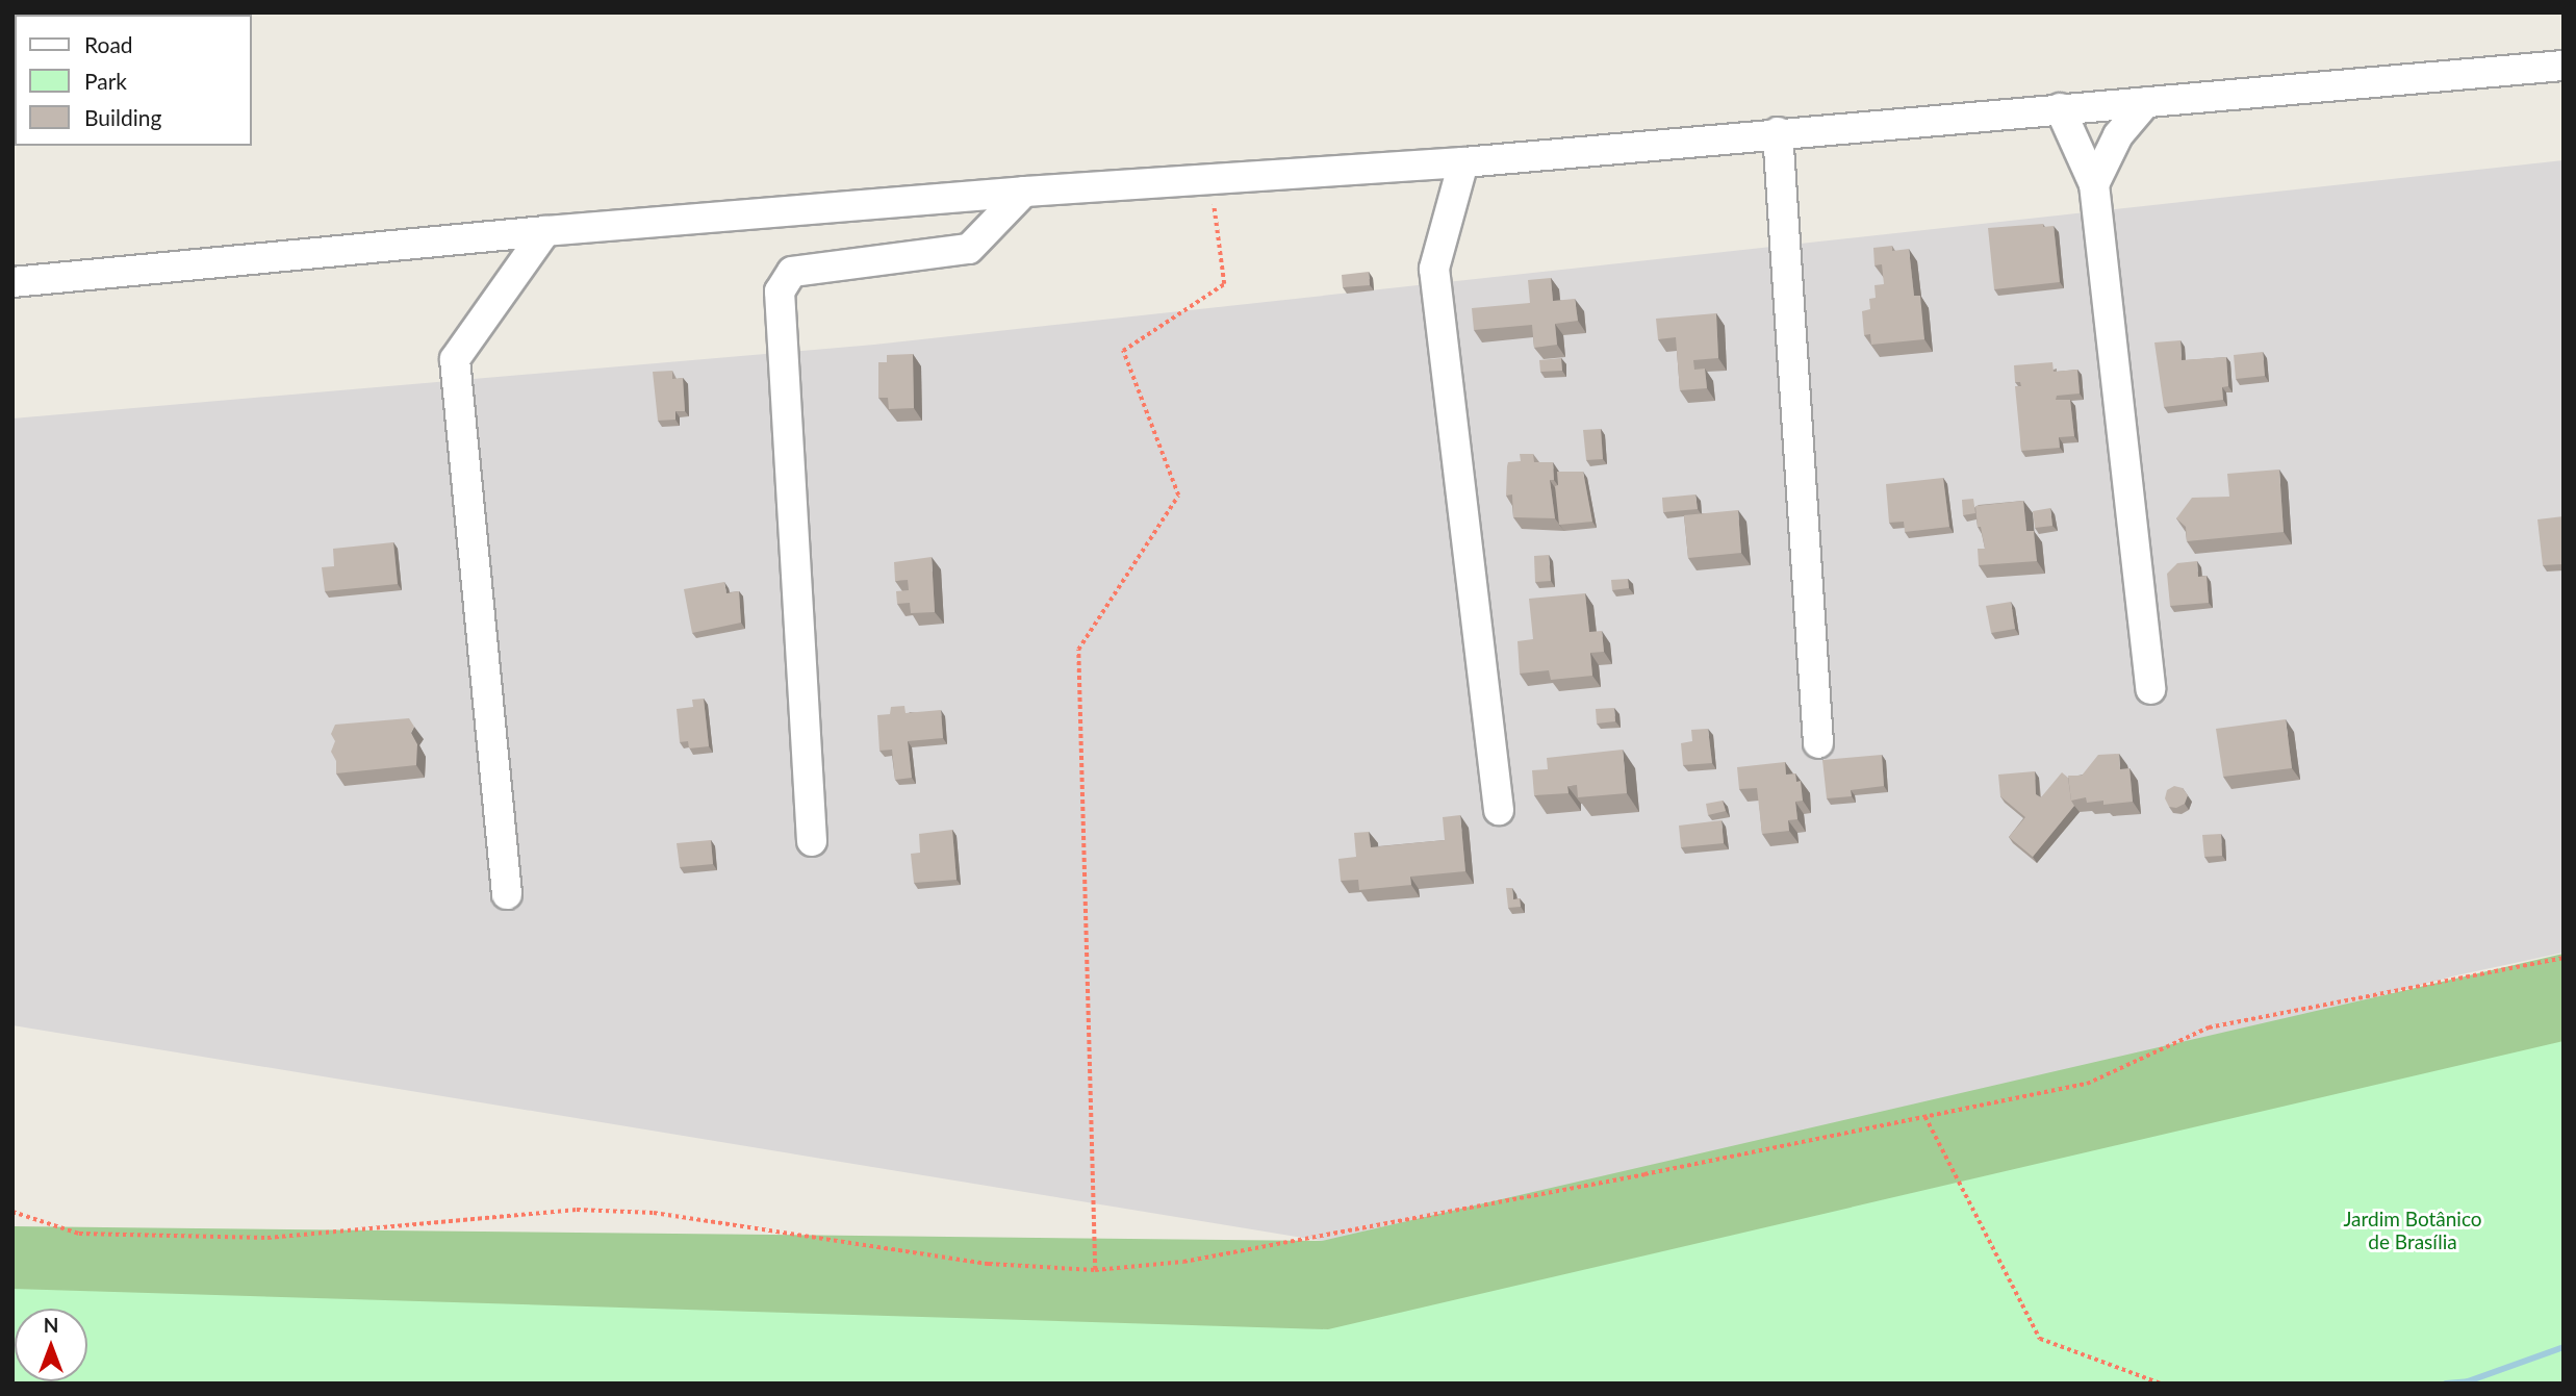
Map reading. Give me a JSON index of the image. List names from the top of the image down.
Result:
{
  "parks": ["Jardim Botânico de Brasília"],
  "legend": ["Road", "Park", "Building"],
  "north": "top"
}
